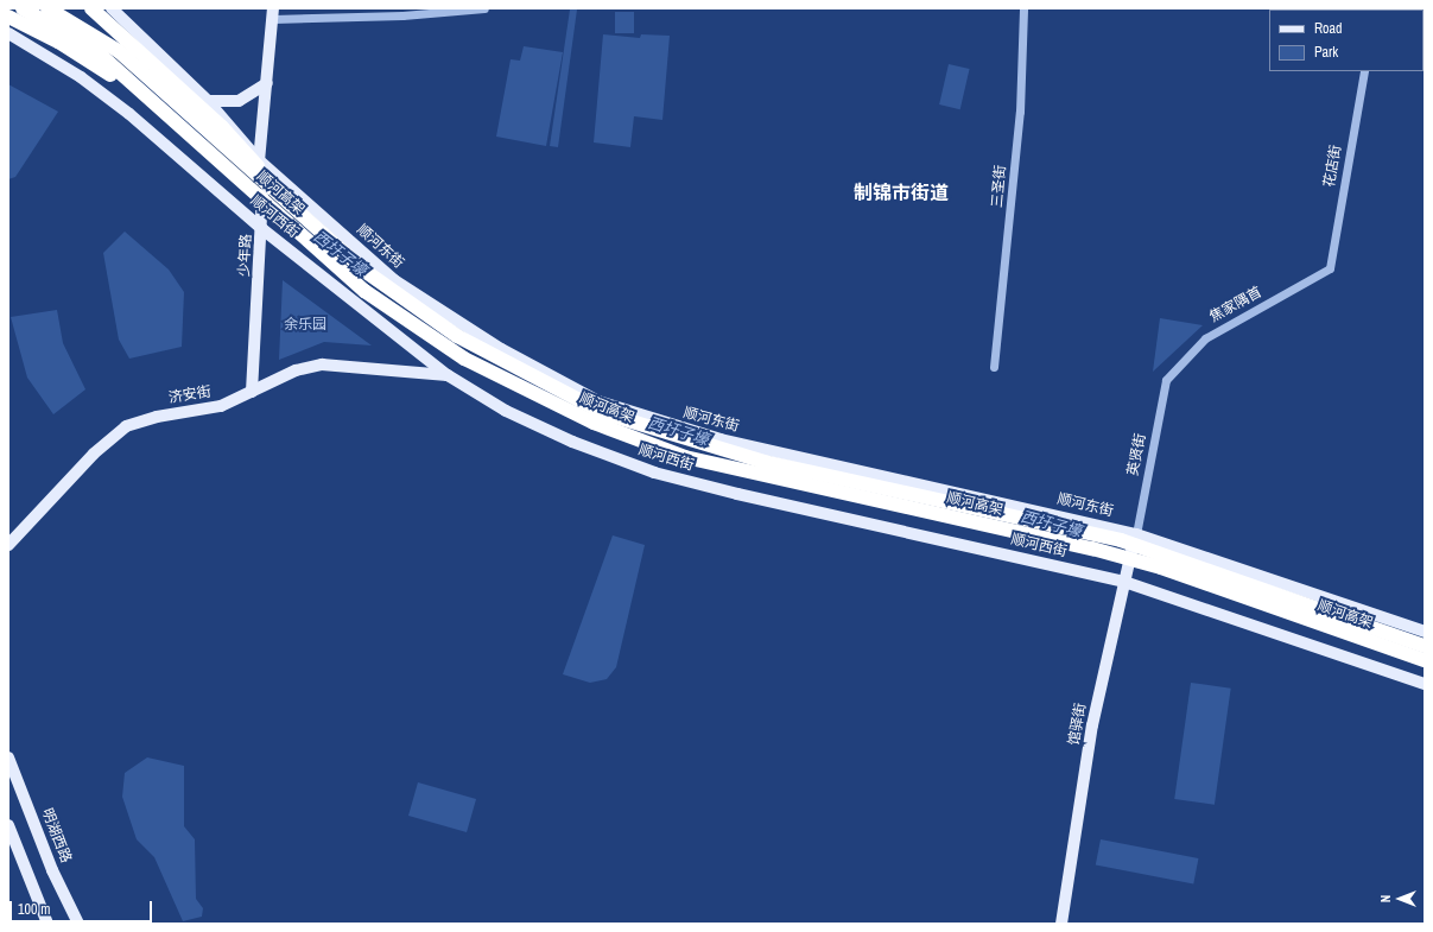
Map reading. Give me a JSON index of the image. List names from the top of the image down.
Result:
{
  "streets": {
    "highway": ["顺河高架"],
    "main road": [
      "顺河西街",
      "顺河东街",
      "少年路",
      "济安街",
      "馆驿街",
      "明湖西路"
    ],
    "street": [
      "花店街",
      "三圣街",
      "焦家隅首",
      "英贤街"
    ]
  },
  "crossings": [
    ["花店街", "焦家隅首"],
    ["顺河高架", "少年路"],
    ["顺河西街", "少年路"],
    ["顺河西街", "济安街"],
    ["顺河西街", "馆驿街"],
    ["顺河东街", "少年路"],
    ["顺河东街", "英贤街"],
    ["顺河东街", "馆驿街"],
    ["少年路", "济安街"],
    ["焦家隅首", "英贤街"],
    ["英贤街", "馆驿街"]
  ],
  "districts": ["制锦市街道"],
  "water": ["西圩子壕"],
  "parks": ["余乐园"],
  "legend": ["Road", "Park"],
  "scale_bar": "100 m",
  "north": "left"
}
